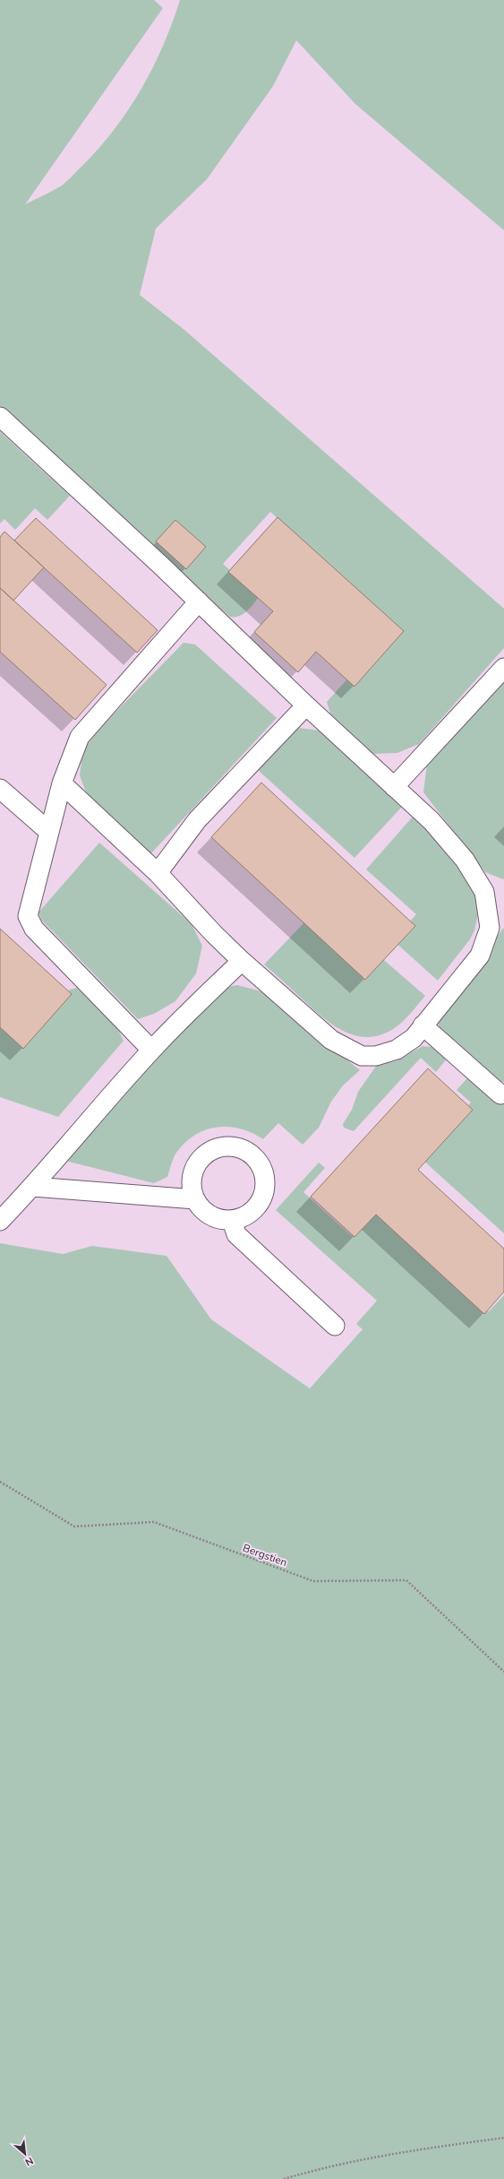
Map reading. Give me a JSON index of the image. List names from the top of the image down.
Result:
{
  "streets": {
    "path": ["Bergstien"]
  },
  "north": "bottom right"
}
